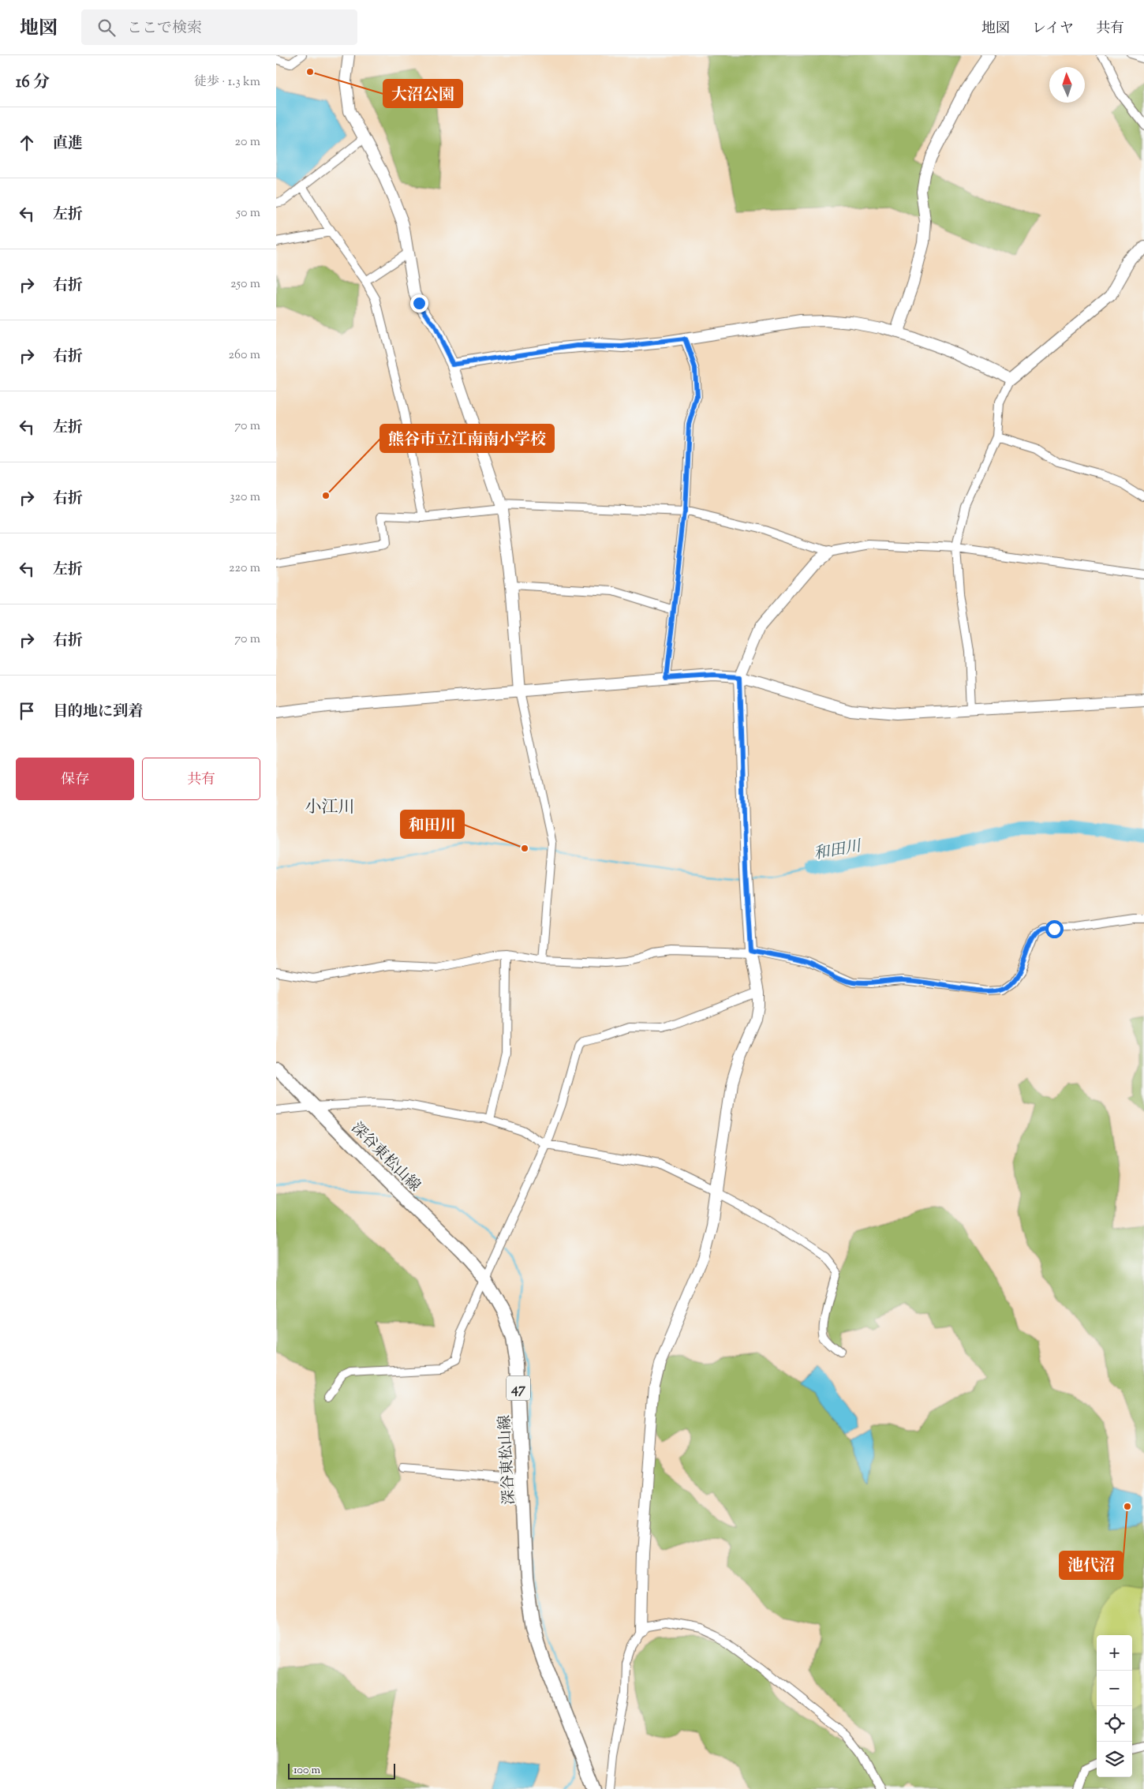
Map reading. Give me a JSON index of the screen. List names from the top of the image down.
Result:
{
  "streets": {
    "main road": ["深谷東松山線", "47"]
  },
  "districts": ["小江川"],
  "water": ["和田川"],
  "places": [
    "大沼公園",
    "熊谷市立江南南小学校",
    "和田川",
    "池代沼"
  ],
  "scale_bar": "100 m",
  "north": "top",
  "page": {
    "header": "地図",
    "search": "ここで検索",
    "nav": ["地図", "レイヤ", "共有"],
    "heading": ["16 分", "徒歩 · 1.3 km"],
    "list": [
      ["直進", "20 m"],
      ["左折", "50 m"],
      ["右折", "250 m"],
      ["右折", "260 m"],
      ["左折", "70 m"],
      ["右折", "320 m"],
      ["左折", "220 m"],
      ["右折", "70 m"],
      "目的地に到着"
    ],
    "buttons": ["保存", "共有"],
    "map_buttons": ["+", "−"],
    "scale": "100 m"
  }
}
